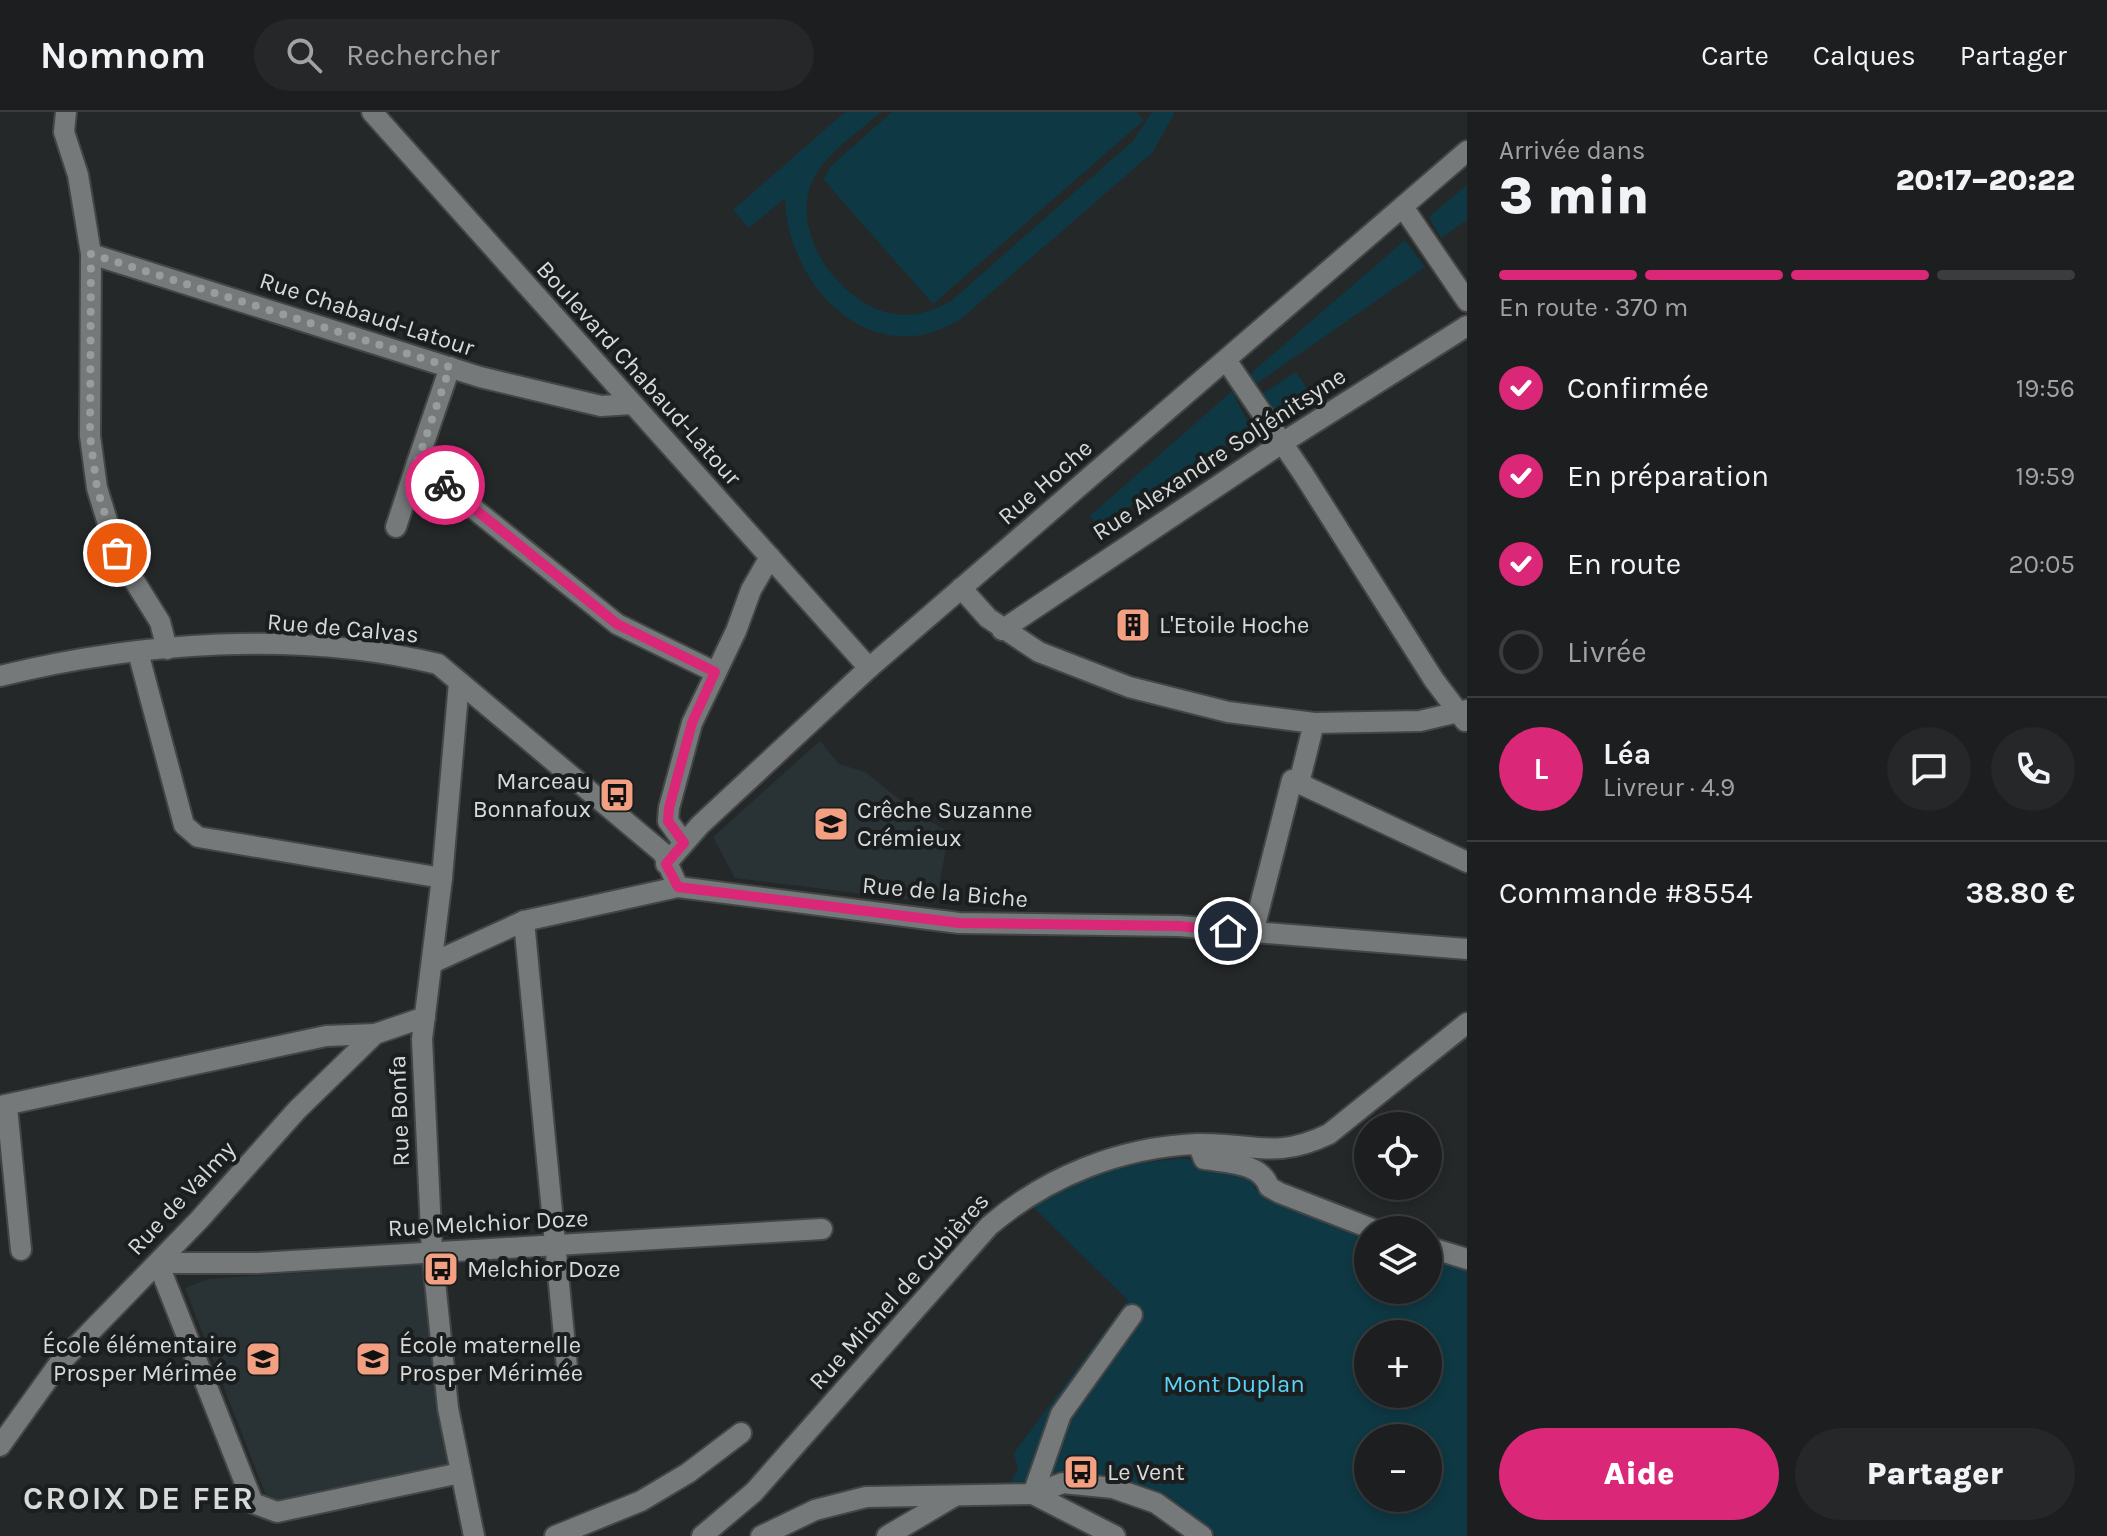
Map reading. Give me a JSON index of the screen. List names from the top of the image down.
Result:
{
  "streets": {
    "street": [
      "Rue Chabaud-Latour",
      "Boulevard Chabaud-Latour",
      "Rue Alexandre Soljénitsyne",
      "Rue Hoche",
      "Rue de Calvas",
      "Rue de la Biche",
      "Rue Bonfa",
      "Rue de Valmy",
      "Rue Melchior Doze",
      "Rue Michel de Cubières"
    ]
  },
  "crossings": [
    ["Rue Chabaud-Latour", "Boulevard Chabaud-Latour"],
    ["Boulevard Chabaud-Latour", "Rue Hoche"],
    ["Rue Hoche", "Rue de Calvas"],
    ["Rue de Calvas", "Rue Bonfa"],
    ["Rue de la Biche", "Rue Bonfa"],
    ["Rue Bonfa", "Rue de Valmy"],
    ["Rue Bonfa", "Rue Melchior Doze"],
    ["Rue de Valmy", "Rue Melchior Doze"]
  ],
  "districts": ["CROIX DE FER"],
  "parks": ["Mont Duplan"],
  "places": {
    "building": ["L'Etoile Hoche"],
    "bus stop": ["Marceau Bonnafoux", "Melchior Doze", "Le Vent"],
    "school or university": ["Crêche Suzanne Crémieux", "École élémentaire Prosper Mérimée", "École maternelle Prosper Mérimée"]
  },
  "page": {
    "header": "Nomnom",
    "search": "Rechercher",
    "nav": ["Carte", "Calques", "Partager"],
    "heading": ["3 min", "Arrivée dans", "20:17–20:22"],
    "panel": [
      "Léa",
      "Livreur · 4.9",
      "Commande #8554",
      "38.80 €"
    ],
    "bar": "En route · 370 m",
    "list": [
      ["Confirmée", "19:56"],
      ["En préparation", "19:59"],
      ["En route", "20:05"],
      "Livrée"
    ],
    "round": "L",
    "map_buttons": ["+", "−"],
    "buttons": ["Aide", "Partager"]
  }
}
